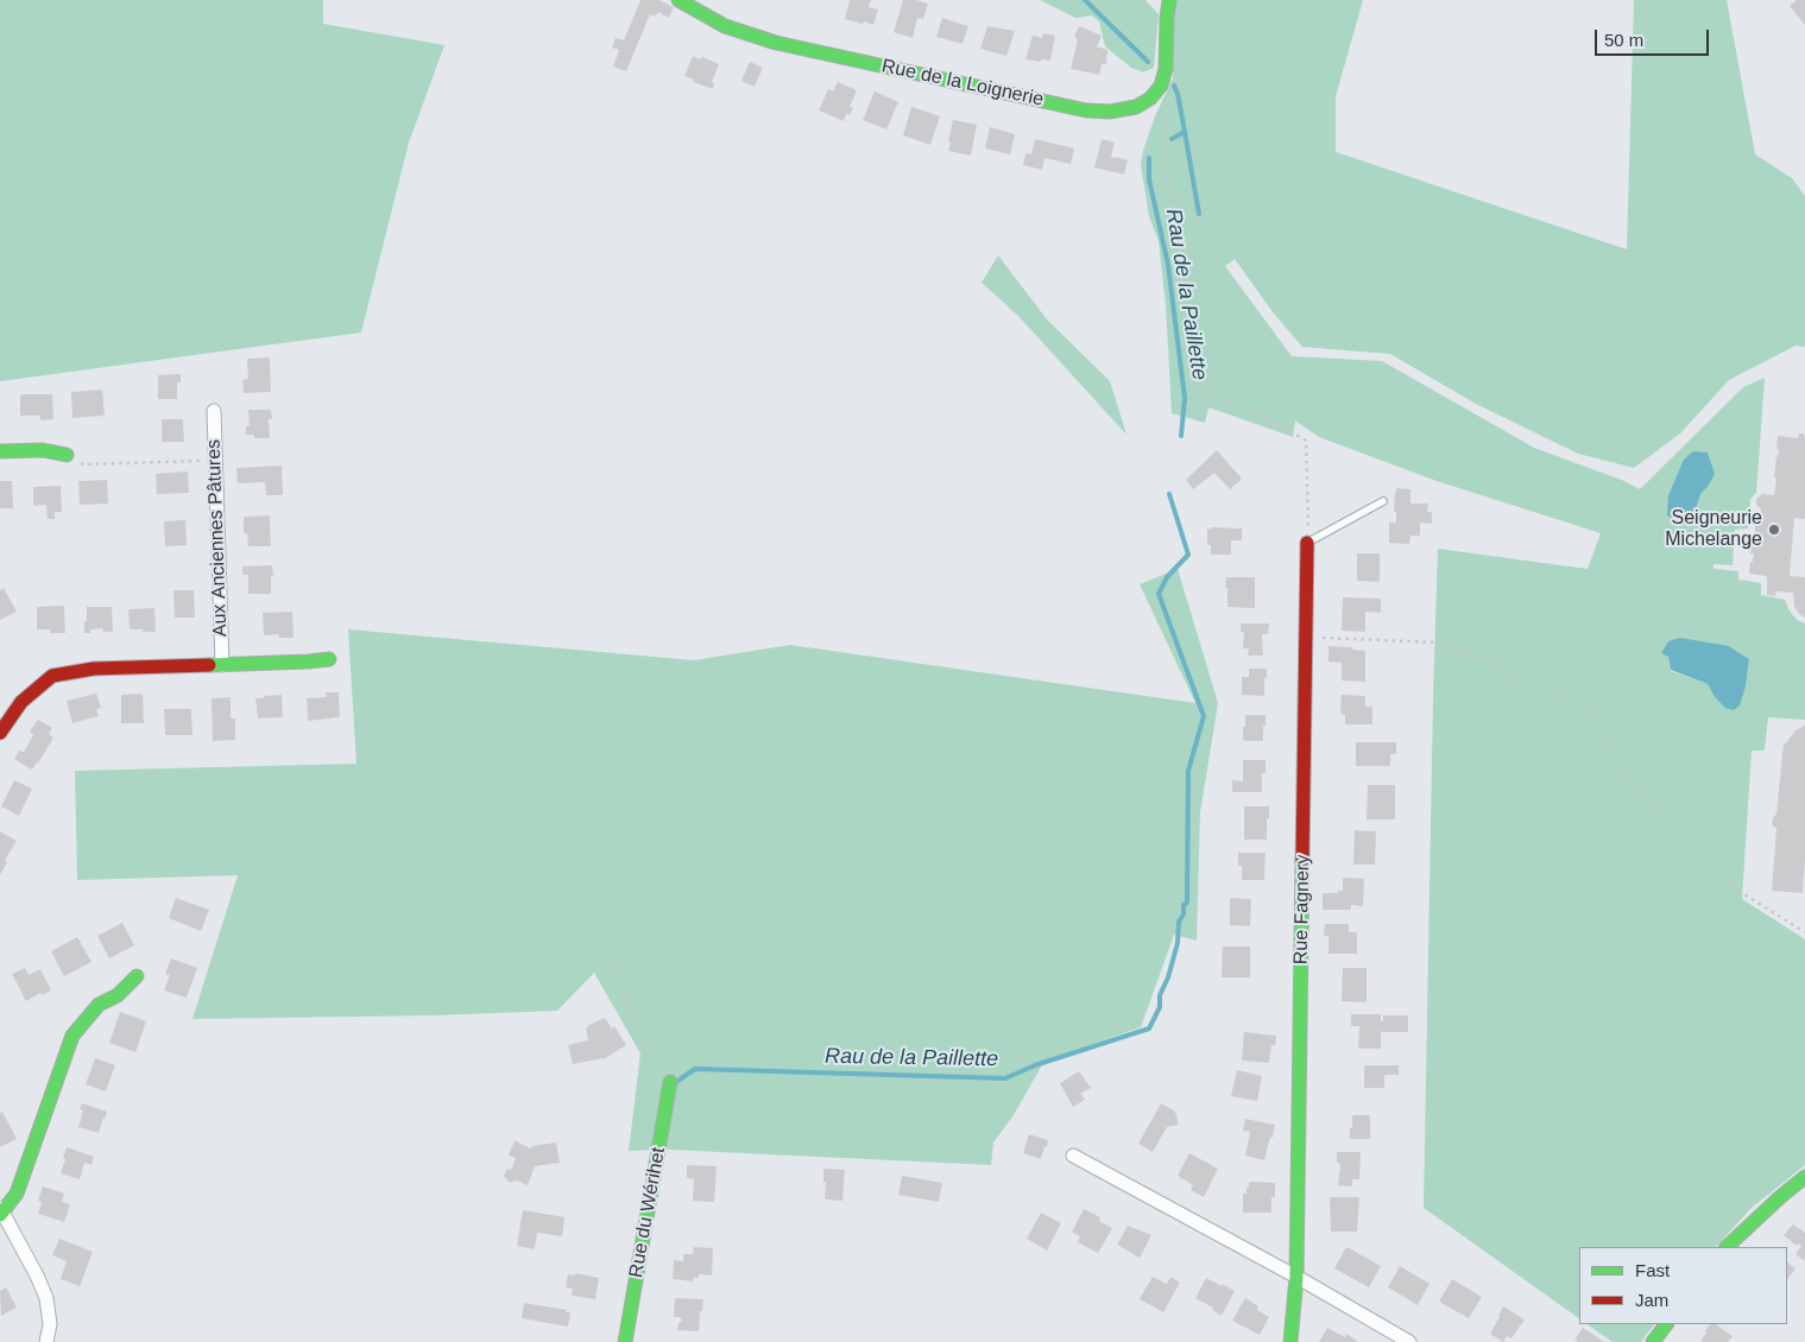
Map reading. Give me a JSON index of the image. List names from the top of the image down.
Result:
{
  "streets": {
    "street": [
      "Rue de la Loignerie",
      "Aux Anciennes Pâtures",
      "Rue Fagnery",
      "Rue du Wérihet"
    ]
  },
  "water": ["Rau de la Paillette"],
  "places": ["Seigneurie Michelange"],
  "legend": ["Fast", "Jam"],
  "scale_bar": "50 m"
}
